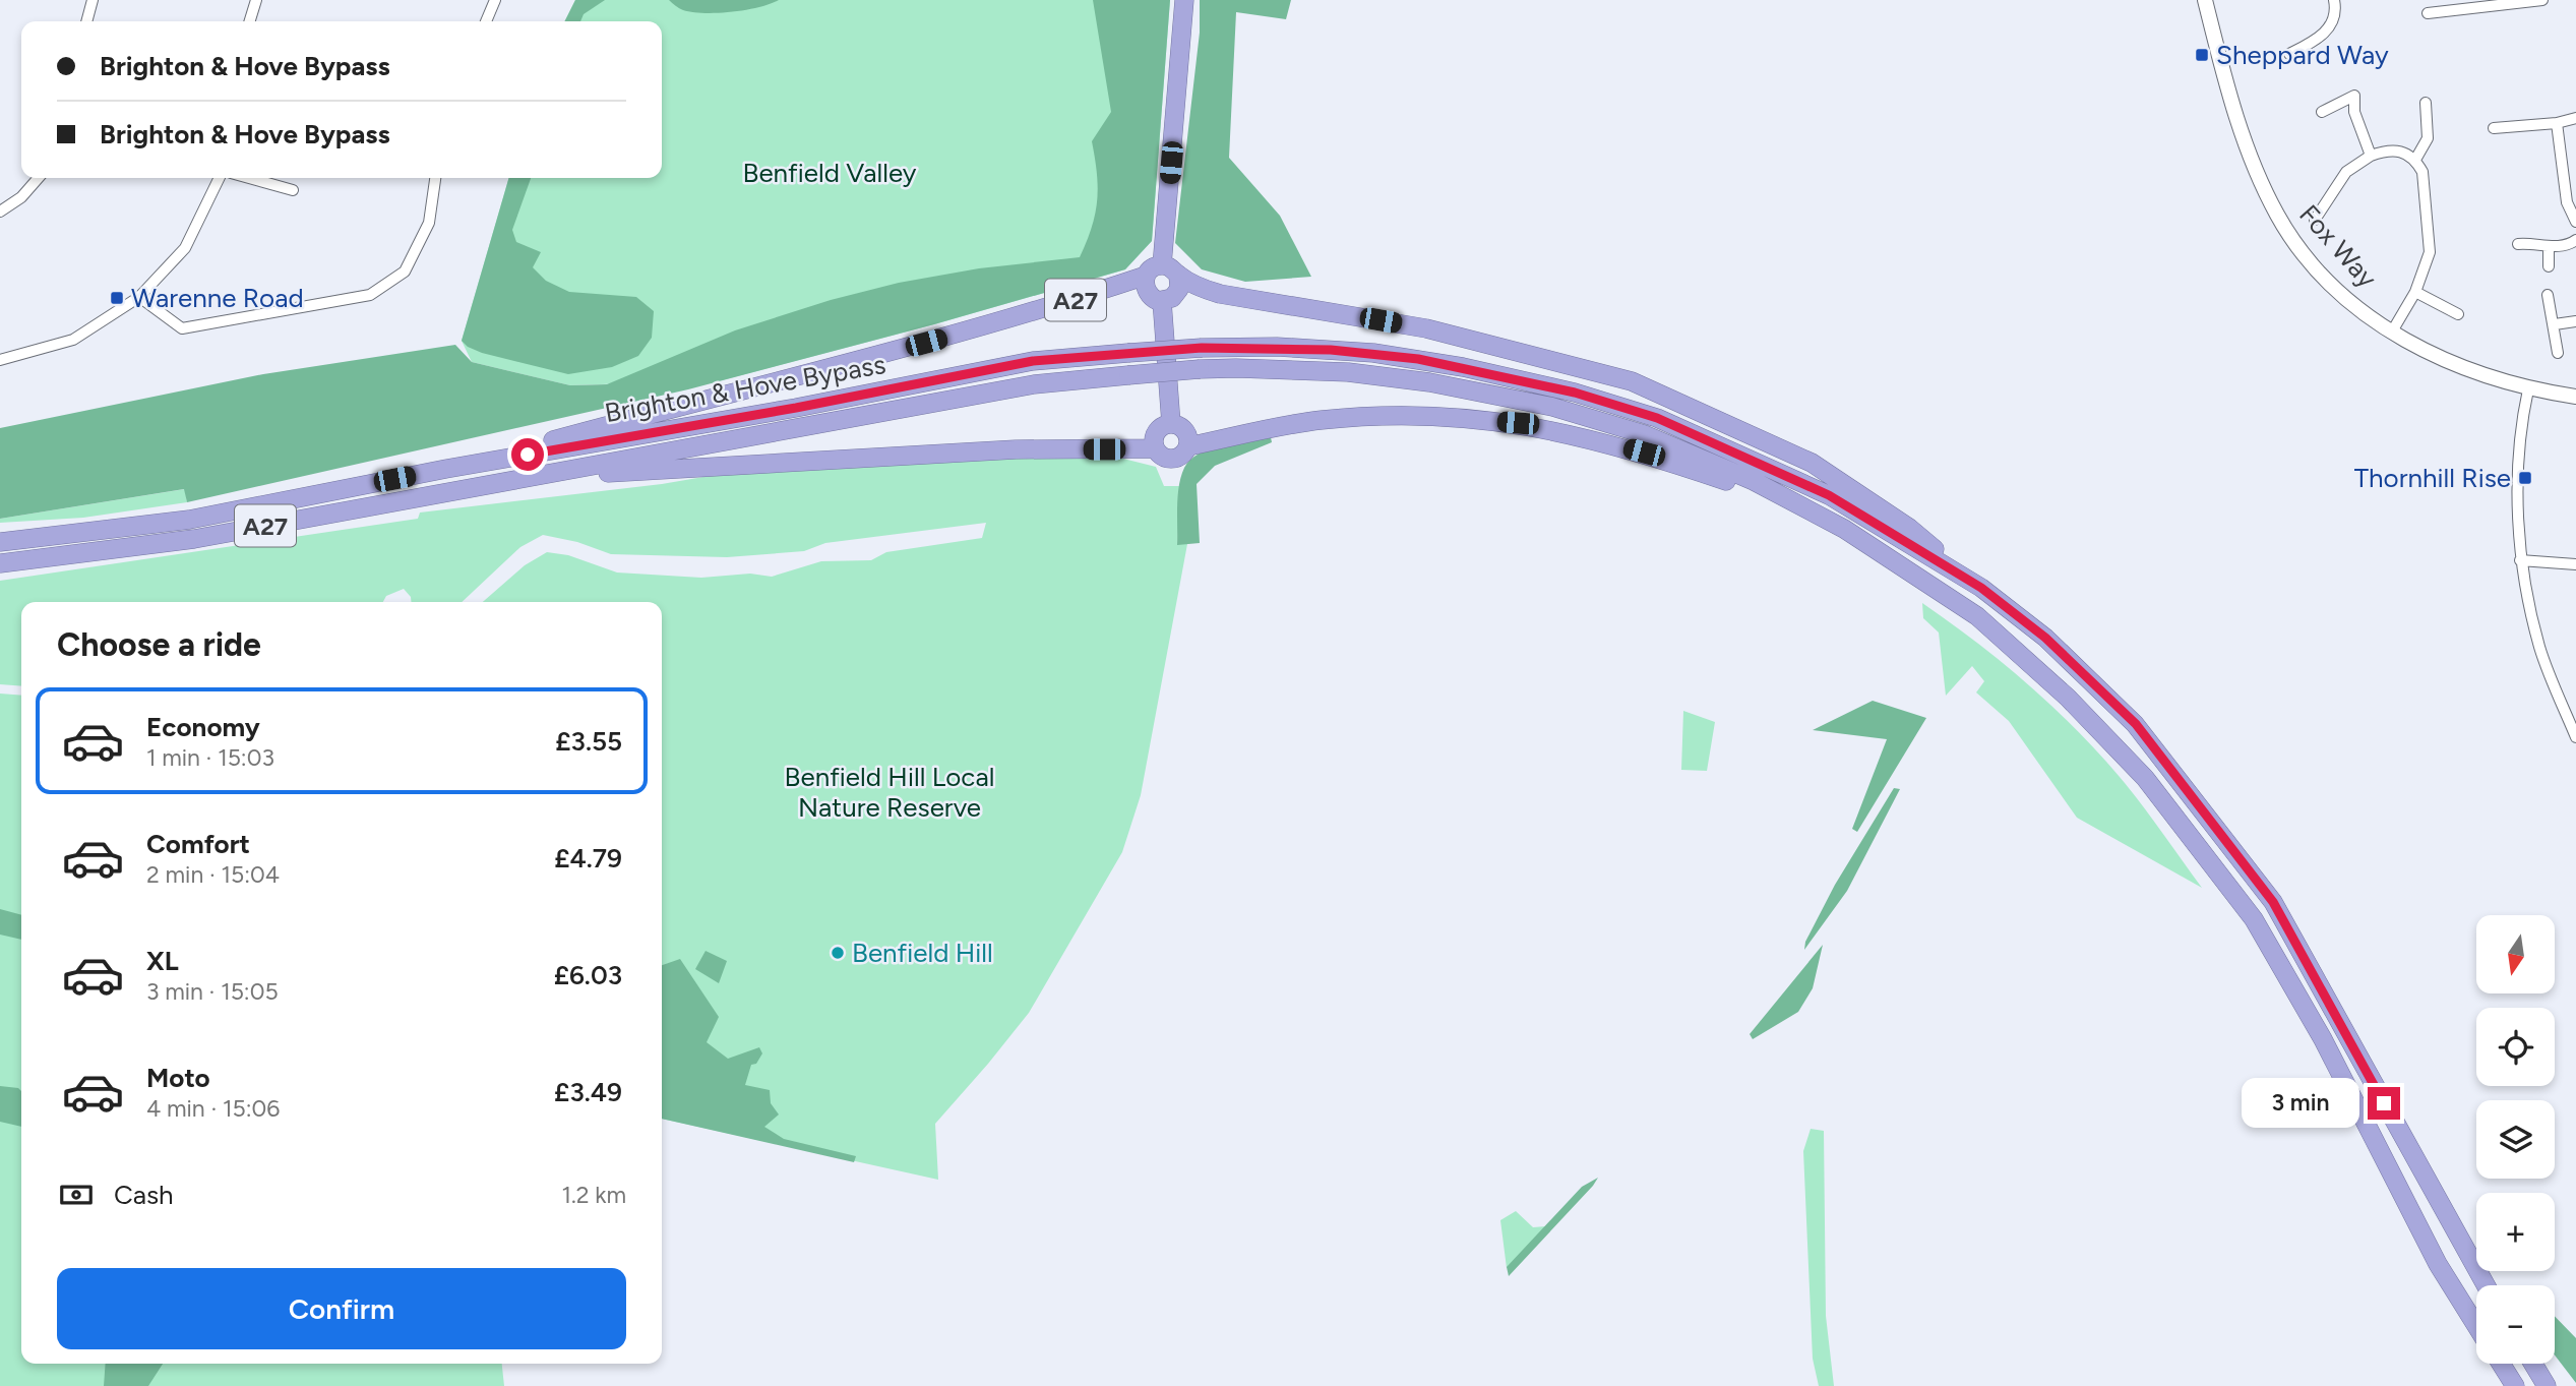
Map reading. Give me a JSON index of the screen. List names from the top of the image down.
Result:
{
  "streets": {
    "highway": ["A27", "Brighton & Hove Bypass"],
    "street": ["Fox Way"]
  },
  "crossings": [
    ["A27", "Brighton & Hove Bypass"]
  ],
  "parks": ["Benfield Valley", "Benfield Hill Local Nature Reserve"],
  "places": {
    "transit": ["Sheppard Way", "Warenne Road", "Thornhill Rise"],
    "other": ["Benfield Hill"]
  },
  "north": "bottom",
  "page": {
    "banner": ["Brighton & Hove Bypass", "Brighton & Hove Bypass"],
    "heading": "Choose a ride",
    "list": [
      {
        "name": "Economy",
        "note": "1 min · 15:03",
        "value": "£3.55"
      },
      {
        "name": "Comfort",
        "note": "2 min · 15:04",
        "value": "£4.79"
      },
      {
        "name": "XL",
        "note": "3 min · 15:05",
        "value": "£6.03"
      },
      {
        "name": "Moto",
        "note": "4 min · 15:06",
        "value": "£3.49"
      }
    ],
    "map_buttons": ["+", "−"],
    "bubble": "3 min",
    "pay": ["Cash", "1.2 km"],
    "buttons": "Confirm"
  }
}
